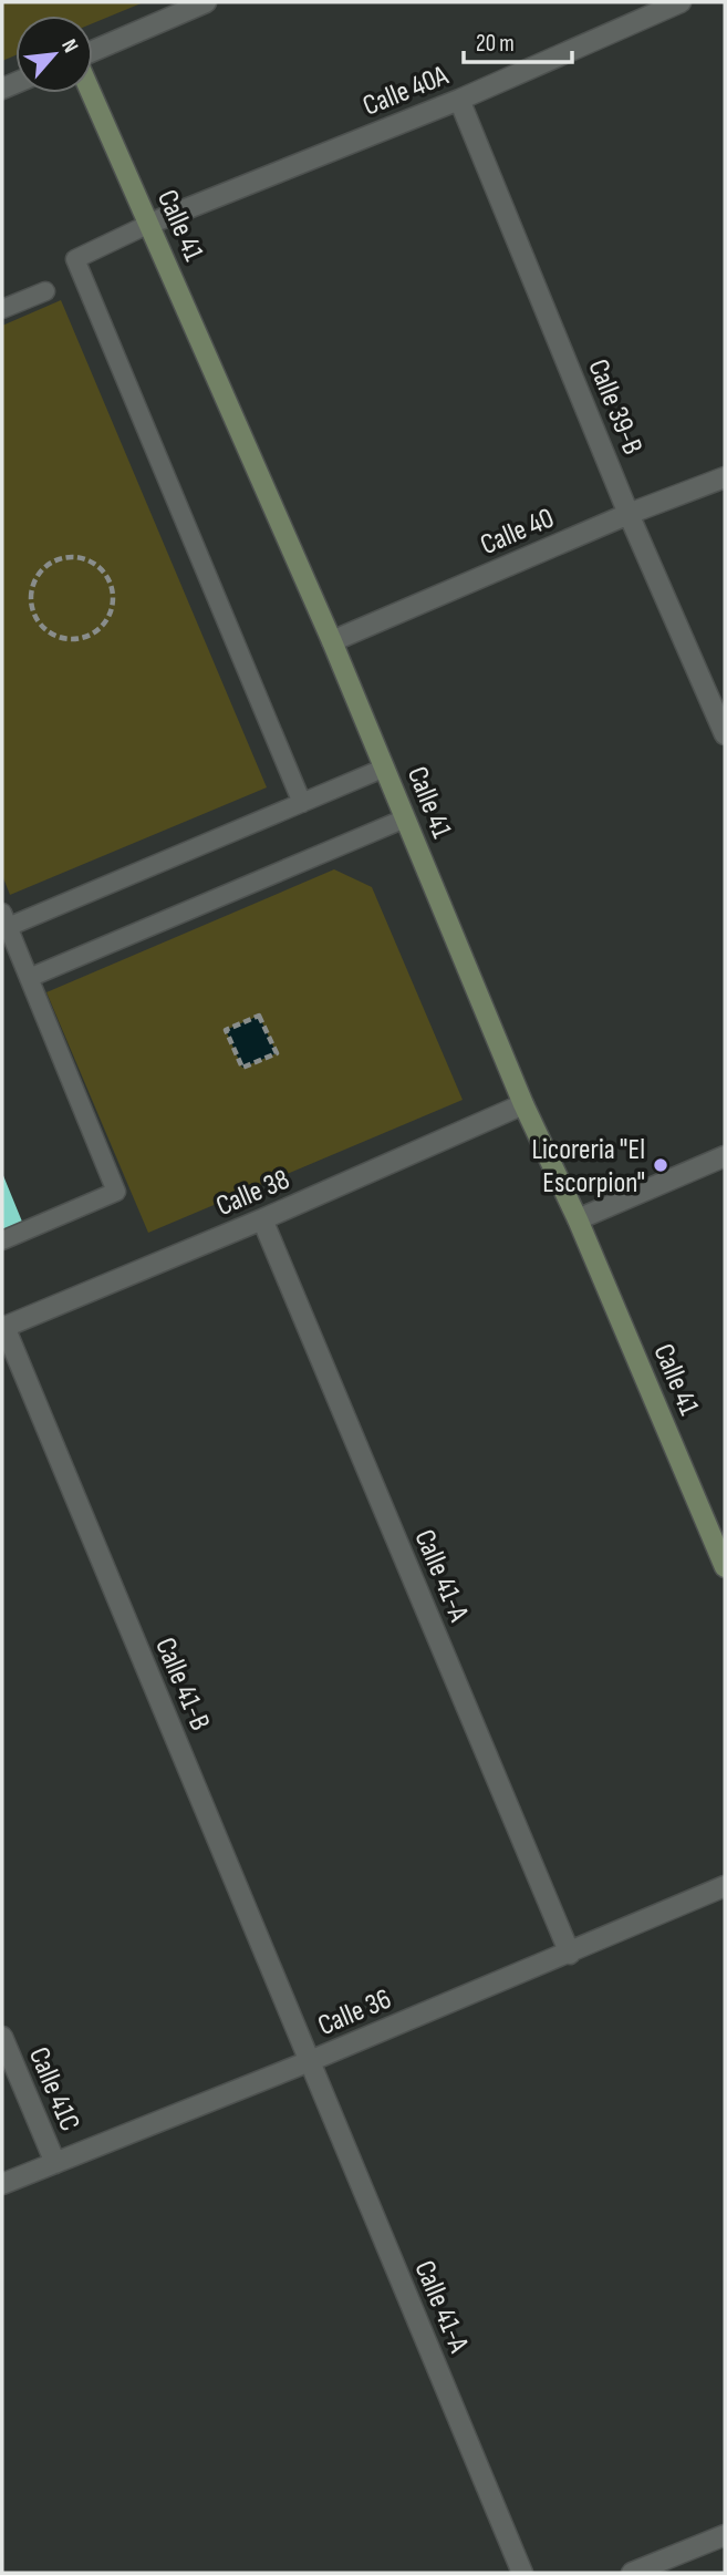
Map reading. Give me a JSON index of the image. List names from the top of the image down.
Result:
{
  "streets": {
    "street": [
      "Calle 40A",
      "Calle 41",
      "Calle 39-B",
      "Calle 40",
      "Calle 38",
      "Calle 41-A",
      "Calle 41-B",
      "Calle 36",
      "Calle 41C"
    ]
  },
  "crossings": [
    ["Calle 40A", "Calle 41"],
    ["Calle 40A", "Calle 39-B"],
    ["Calle 41", "Calle 40"],
    ["Calle 41", "Calle 38"],
    ["Calle 39-B", "Calle 40"],
    ["Calle 38", "Calle 41-A"],
    ["Calle 38", "Calle 41-B"],
    ["Calle 41-A", "Calle 41-B"],
    ["Calle 41-A", "Calle 36"],
    ["Calle 41-B", "Calle 36"],
    ["Calle 36", "Calle 41C"]
  ],
  "places": ["Licoreria \"El Escorpion\""],
  "scale_bar": "20 m",
  "north": "top right"
}
